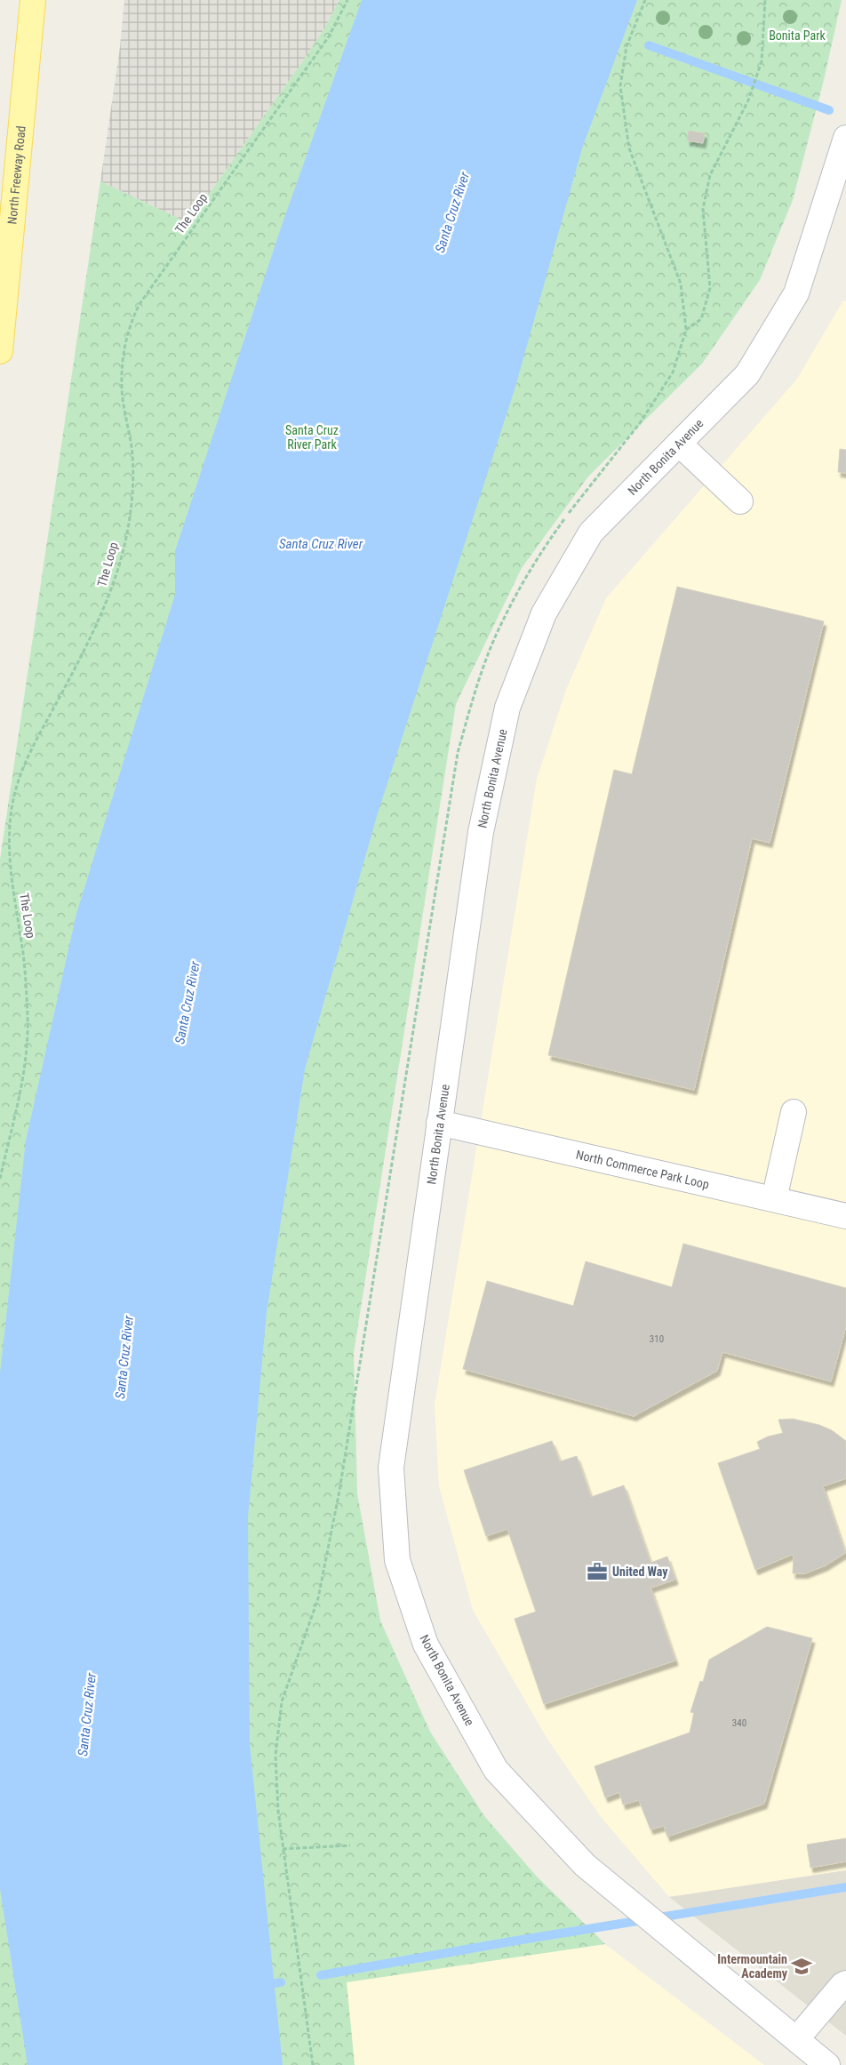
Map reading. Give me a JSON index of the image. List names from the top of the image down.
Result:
{
  "streets": {
    "main road": ["North Freeway Road"],
    "street": ["North Bonita Avenue", "North Commerce Park Loop"],
    "path": ["The Loop"]
  },
  "crossings": [
    ["North Bonita Avenue", "North Commerce Park Loop"]
  ],
  "water": ["Santa Cruz River"],
  "parks": ["Bonita Park", "Santa Cruz River Park"],
  "places": {
    "office": ["United Way"],
    "school or university": ["Intermountain Academy"]
  },
  "house_numbers": ["310", "340"]
}
